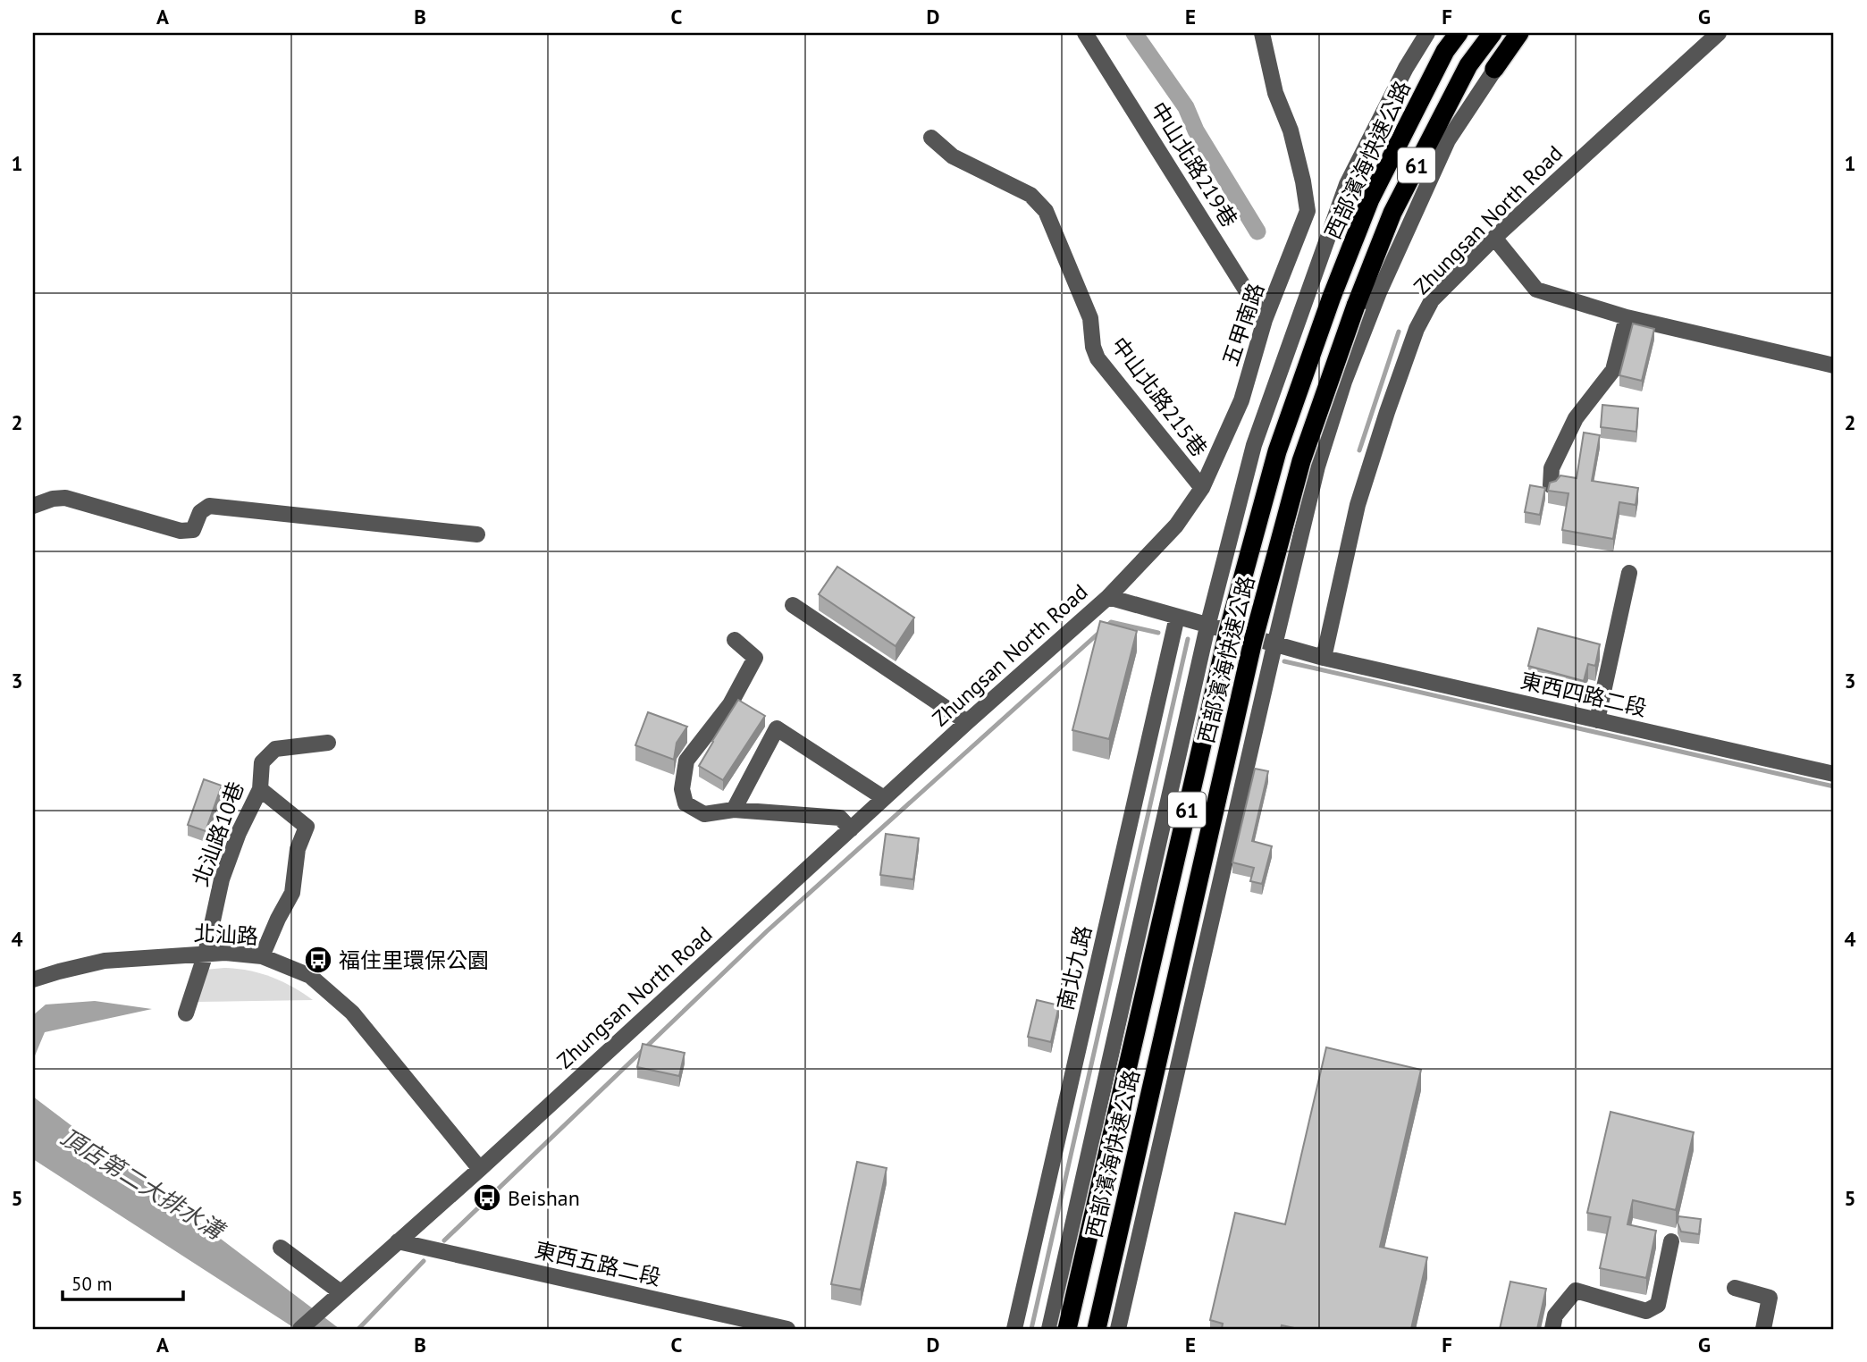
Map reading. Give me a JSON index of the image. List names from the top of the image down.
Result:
{
  "streets": {
    "highway": ["西部濱海快速公路", "61"],
    "street": [
      "中山北路219巷",
      "Zhungsan North Road",
      "五甲南路",
      "中山北路215巷",
      "東西四路二段",
      "北汕路10巷",
      "北汕路",
      "南北九路",
      "東西五路二段"
    ]
  },
  "crossings": [
    ["中山北路219巷", "五甲南路"],
    ["Zhungsan North Road", "五甲南路"],
    ["Zhungsan North Road", "東西四路二段"],
    ["Zhungsan North Road", "北汕路"],
    ["Zhungsan North Road", "南北九路"],
    ["Zhungsan North Road", "東西五路二段"],
    ["五甲南路", "中山北路215巷"],
    ["北汕路10巷", "北汕路"]
  ],
  "water": ["頂店第二大排水溝"],
  "places": {
    "bus stop": ["福住里環保公園", "Beishan"]
  },
  "scale_bar": "50 m",
  "grid": {
    "columns": [
      "A",
      "B",
      "C",
      "D",
      "E",
      "F",
      "G"
    ],
    "rows": [
      "1",
      "2",
      "3",
      "4",
      "5"
    ]
  }
}
